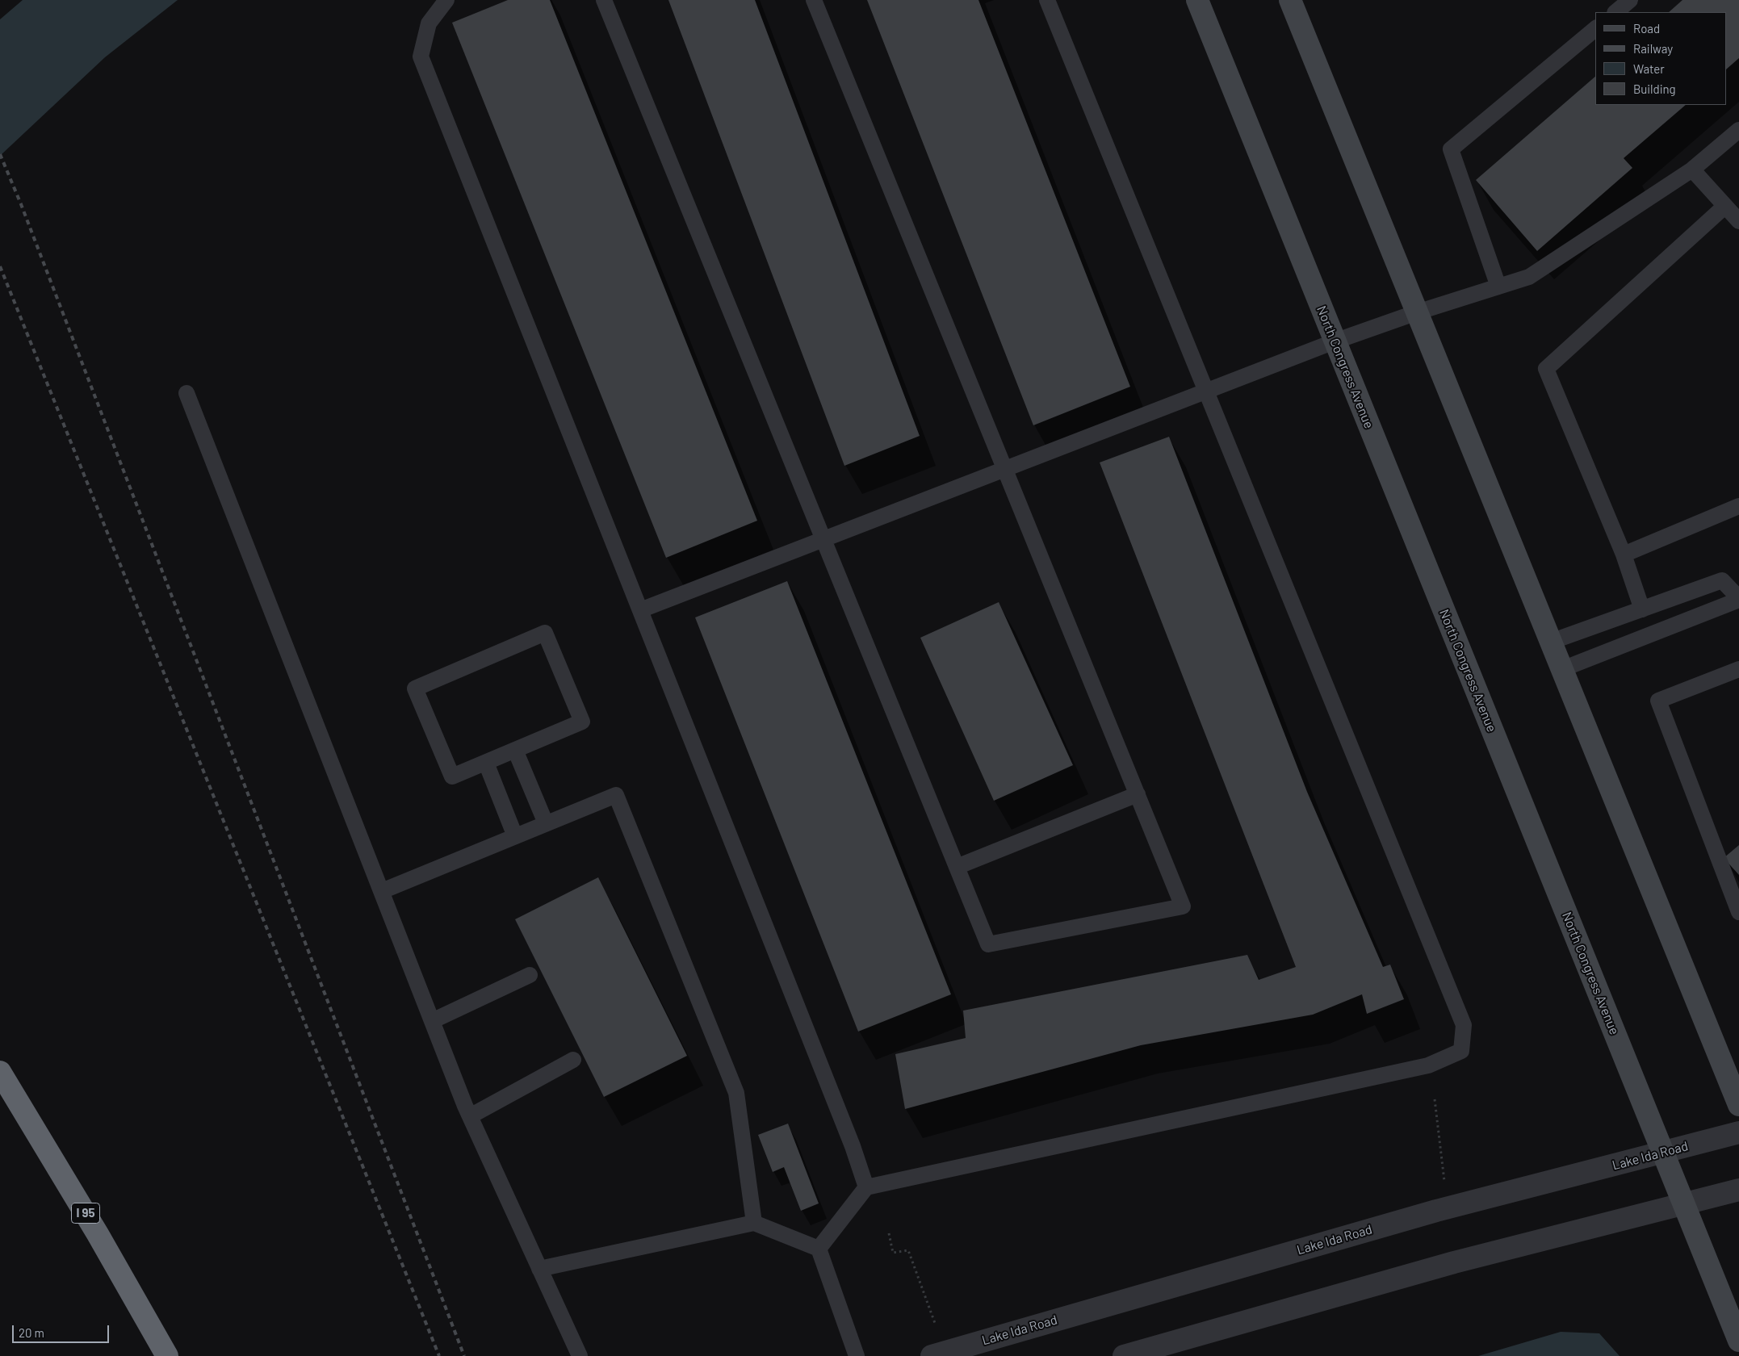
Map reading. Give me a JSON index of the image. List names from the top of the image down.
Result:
{
  "streets": {
    "highway": ["I 95"],
    "main road": ["North Congress Avenue"],
    "street": ["Lake Ida Road"]
  },
  "crossings": [
    ["North Congress Avenue", "Lake Ida Road"]
  ],
  "legend": [
    "Road",
    "Railway",
    "Water",
    "Building"
  ],
  "scale_bar": "20 m"
}
